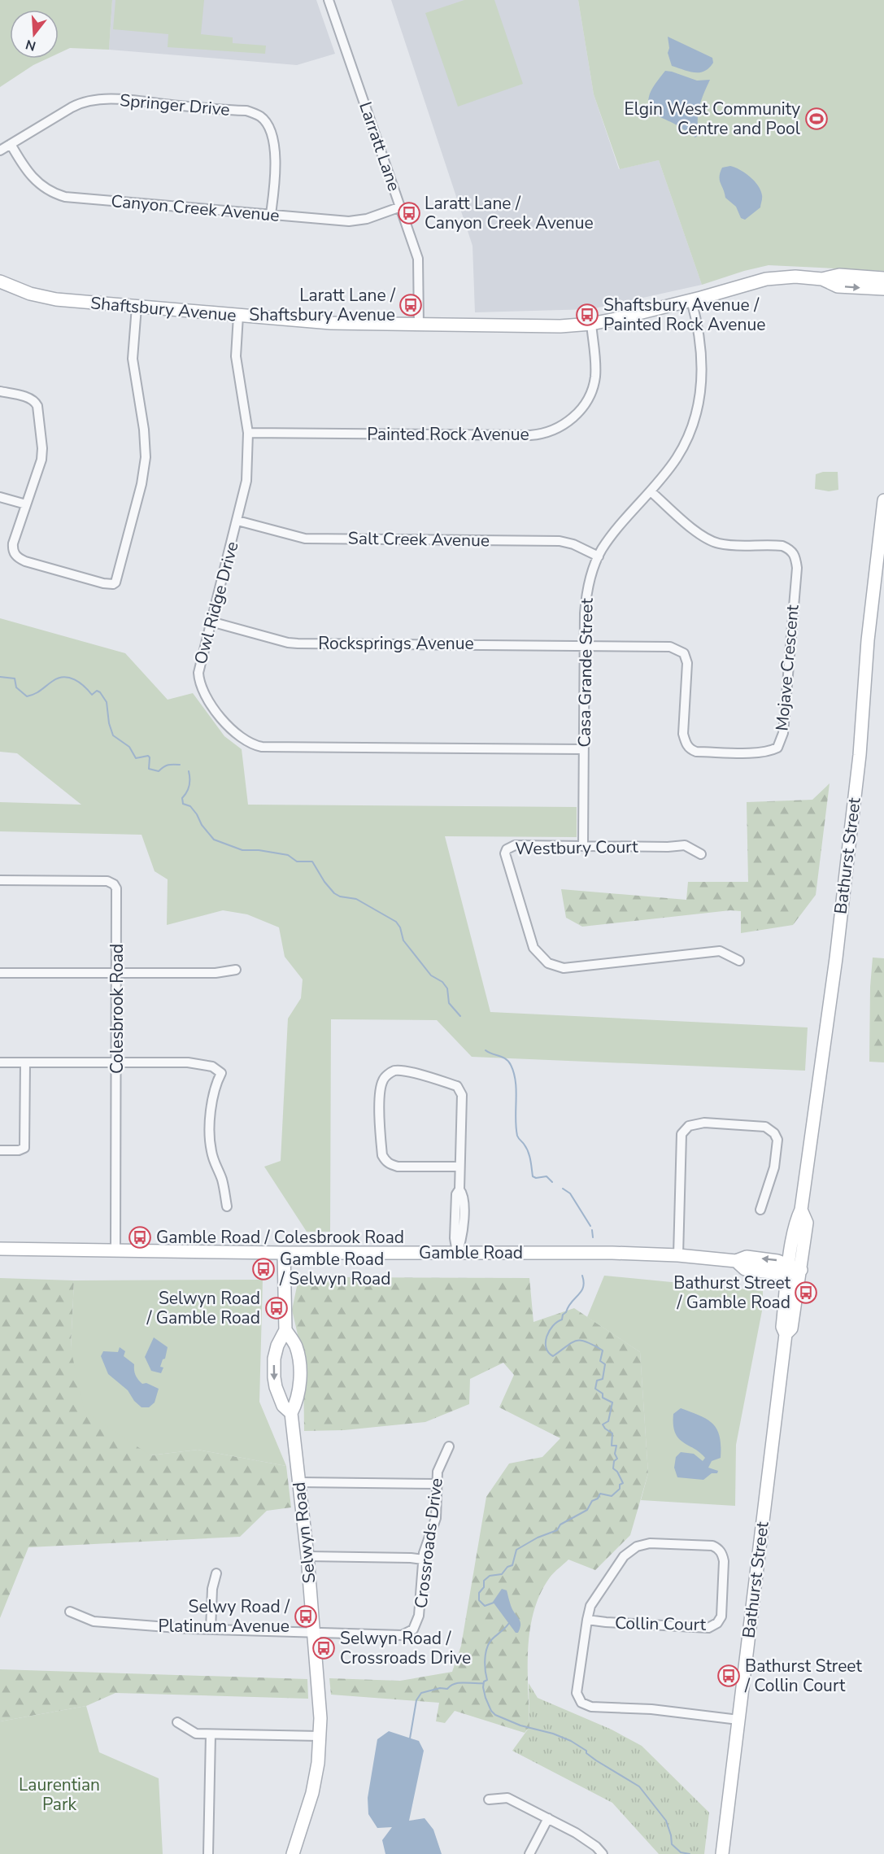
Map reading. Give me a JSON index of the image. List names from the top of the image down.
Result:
{
  "streets": {
    "main road": [
      "Shaftsbury Avenue",
      "Bathurst Street",
      "Gamble Road",
      "Selwyn Road"
    ],
    "street": [
      "Springer Drive",
      "Larratt Lane",
      "Canyon Creek Avenue",
      "Painted Rock Avenue",
      "Salt Creek Avenue",
      "Owl Ridge Drive",
      "Rocksprings Avenue",
      "Mojave Crescent",
      "Casa Grande Street",
      "Westbury Court",
      "Colesbrook Road",
      "Crossroads Drive",
      "Collin Court"
    ]
  },
  "crossings": [
    ["Springer Drive", "Canyon Creek Avenue"],
    ["Larratt Lane", "Canyon Creek Avenue"],
    ["Larratt Lane", "Shaftsbury Avenue"],
    ["Shaftsbury Avenue", "Painted Rock Avenue"],
    ["Shaftsbury Avenue", "Owl Ridge Drive"],
    ["Shaftsbury Avenue", "Casa Grande Street"],
    ["Painted Rock Avenue", "Owl Ridge Drive"],
    ["Salt Creek Avenue", "Owl Ridge Drive"],
    ["Salt Creek Avenue", "Casa Grande Street"],
    ["Owl Ridge Drive", "Rocksprings Avenue"],
    ["Owl Ridge Drive", "Casa Grande Street"],
    ["Rocksprings Avenue", "Mojave Crescent"],
    ["Rocksprings Avenue", "Casa Grande Street"],
    ["Mojave Crescent", "Casa Grande Street"],
    ["Casa Grande Street", "Westbury Court"],
    ["Bathurst Street", "Gamble Road"],
    ["Bathurst Street", "Collin Court"],
    ["Colesbrook Road", "Gamble Road"],
    ["Gamble Road", "Selwyn Road"],
    ["Selwyn Road", "Crossroads Drive"]
  ],
  "parks": ["Laurentian Park"],
  "places": {
    "sports": ["Elgin West Community Centre and Pool"],
    "bus stop": [
      "Laratt Lane / Canyon Creek Avenue",
      "Laratt Lane / Shaftsbury Avenue",
      "Shaftsbury Avenue / Painted Rock Avenue",
      "Gamble Road / Colesbrook Road",
      "Gamble Road / Selwyn Road",
      "Bathurst Street / Gamble Road",
      "Selwyn Road / Gamble Road",
      "Selwy Road / Platinum Avenue",
      "Selwyn Road / Crossroads Drive",
      "Bathurst Street / Collin Court"
    ]
  },
  "north": "bottom"
}
